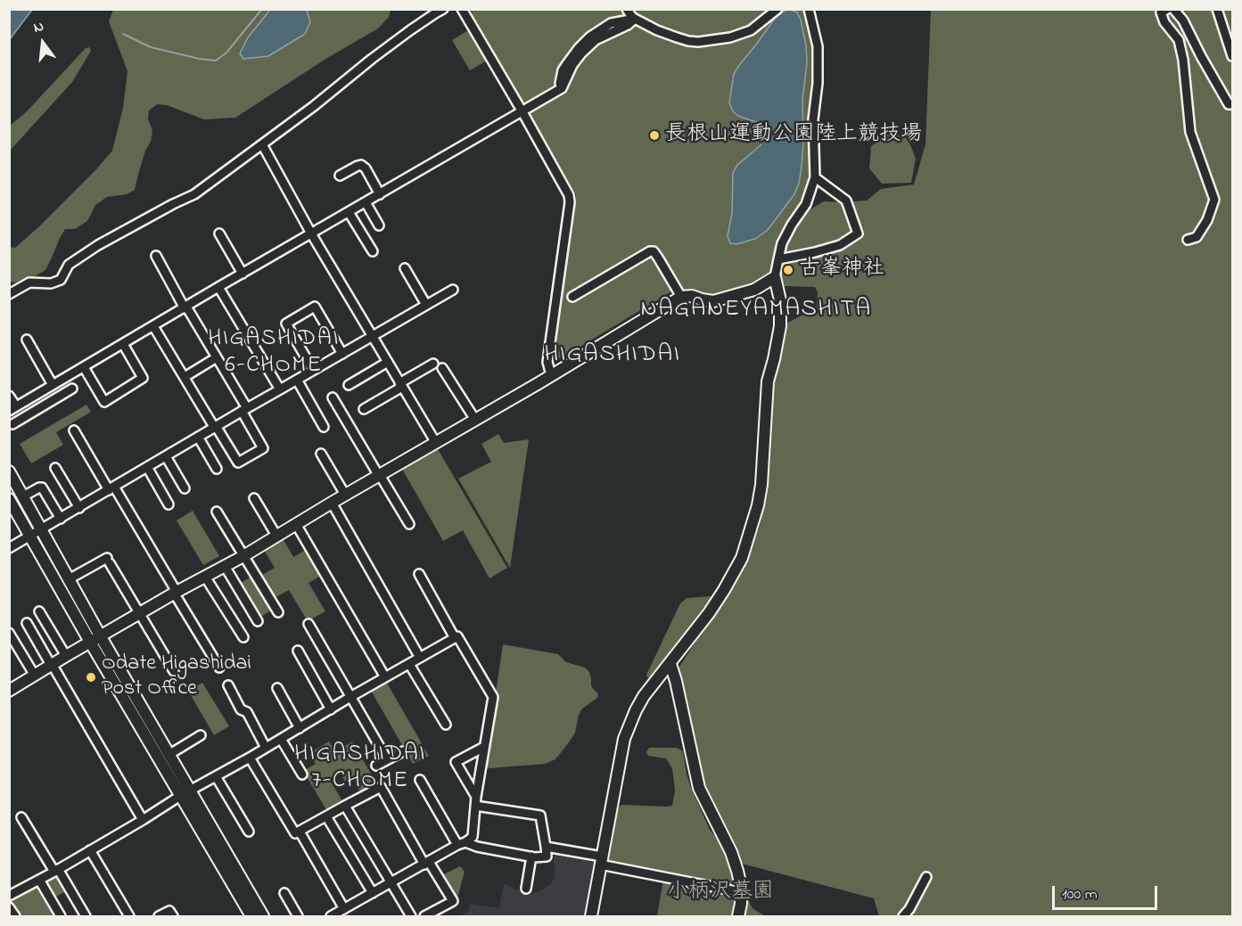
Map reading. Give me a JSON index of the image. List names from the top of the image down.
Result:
{
  "districts": [
    "NAGANEYAMASHITA",
    "HIGASHIDAI 6-CHOME",
    "HIGASHIDAI",
    "HIGASHIDAI 7-CHOME"
  ],
  "parks": ["小柄沢墓園"],
  "places": ["長根山運動公園陸上競技場", "古峯神社", "Odate Higashidai Post Office"],
  "scale_bar": "100 m",
  "north": "top"
}
